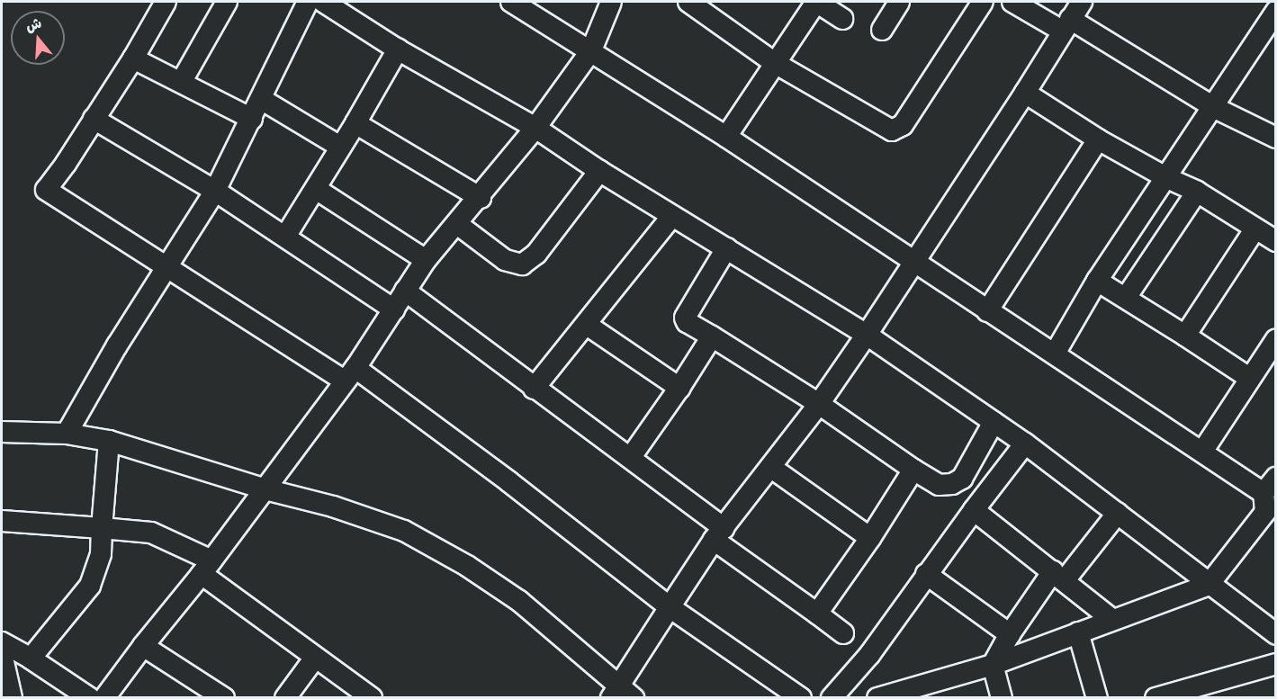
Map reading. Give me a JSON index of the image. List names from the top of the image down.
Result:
{
  "north": "top"
}
